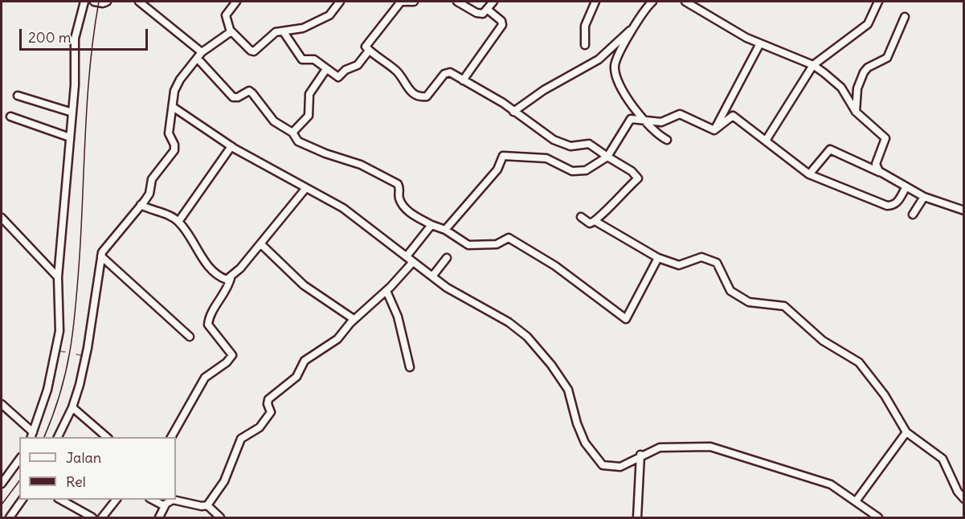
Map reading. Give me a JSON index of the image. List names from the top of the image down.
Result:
{
  "legend": ["Jalan", "Rel"],
  "scale_bar": "200 m"
}
